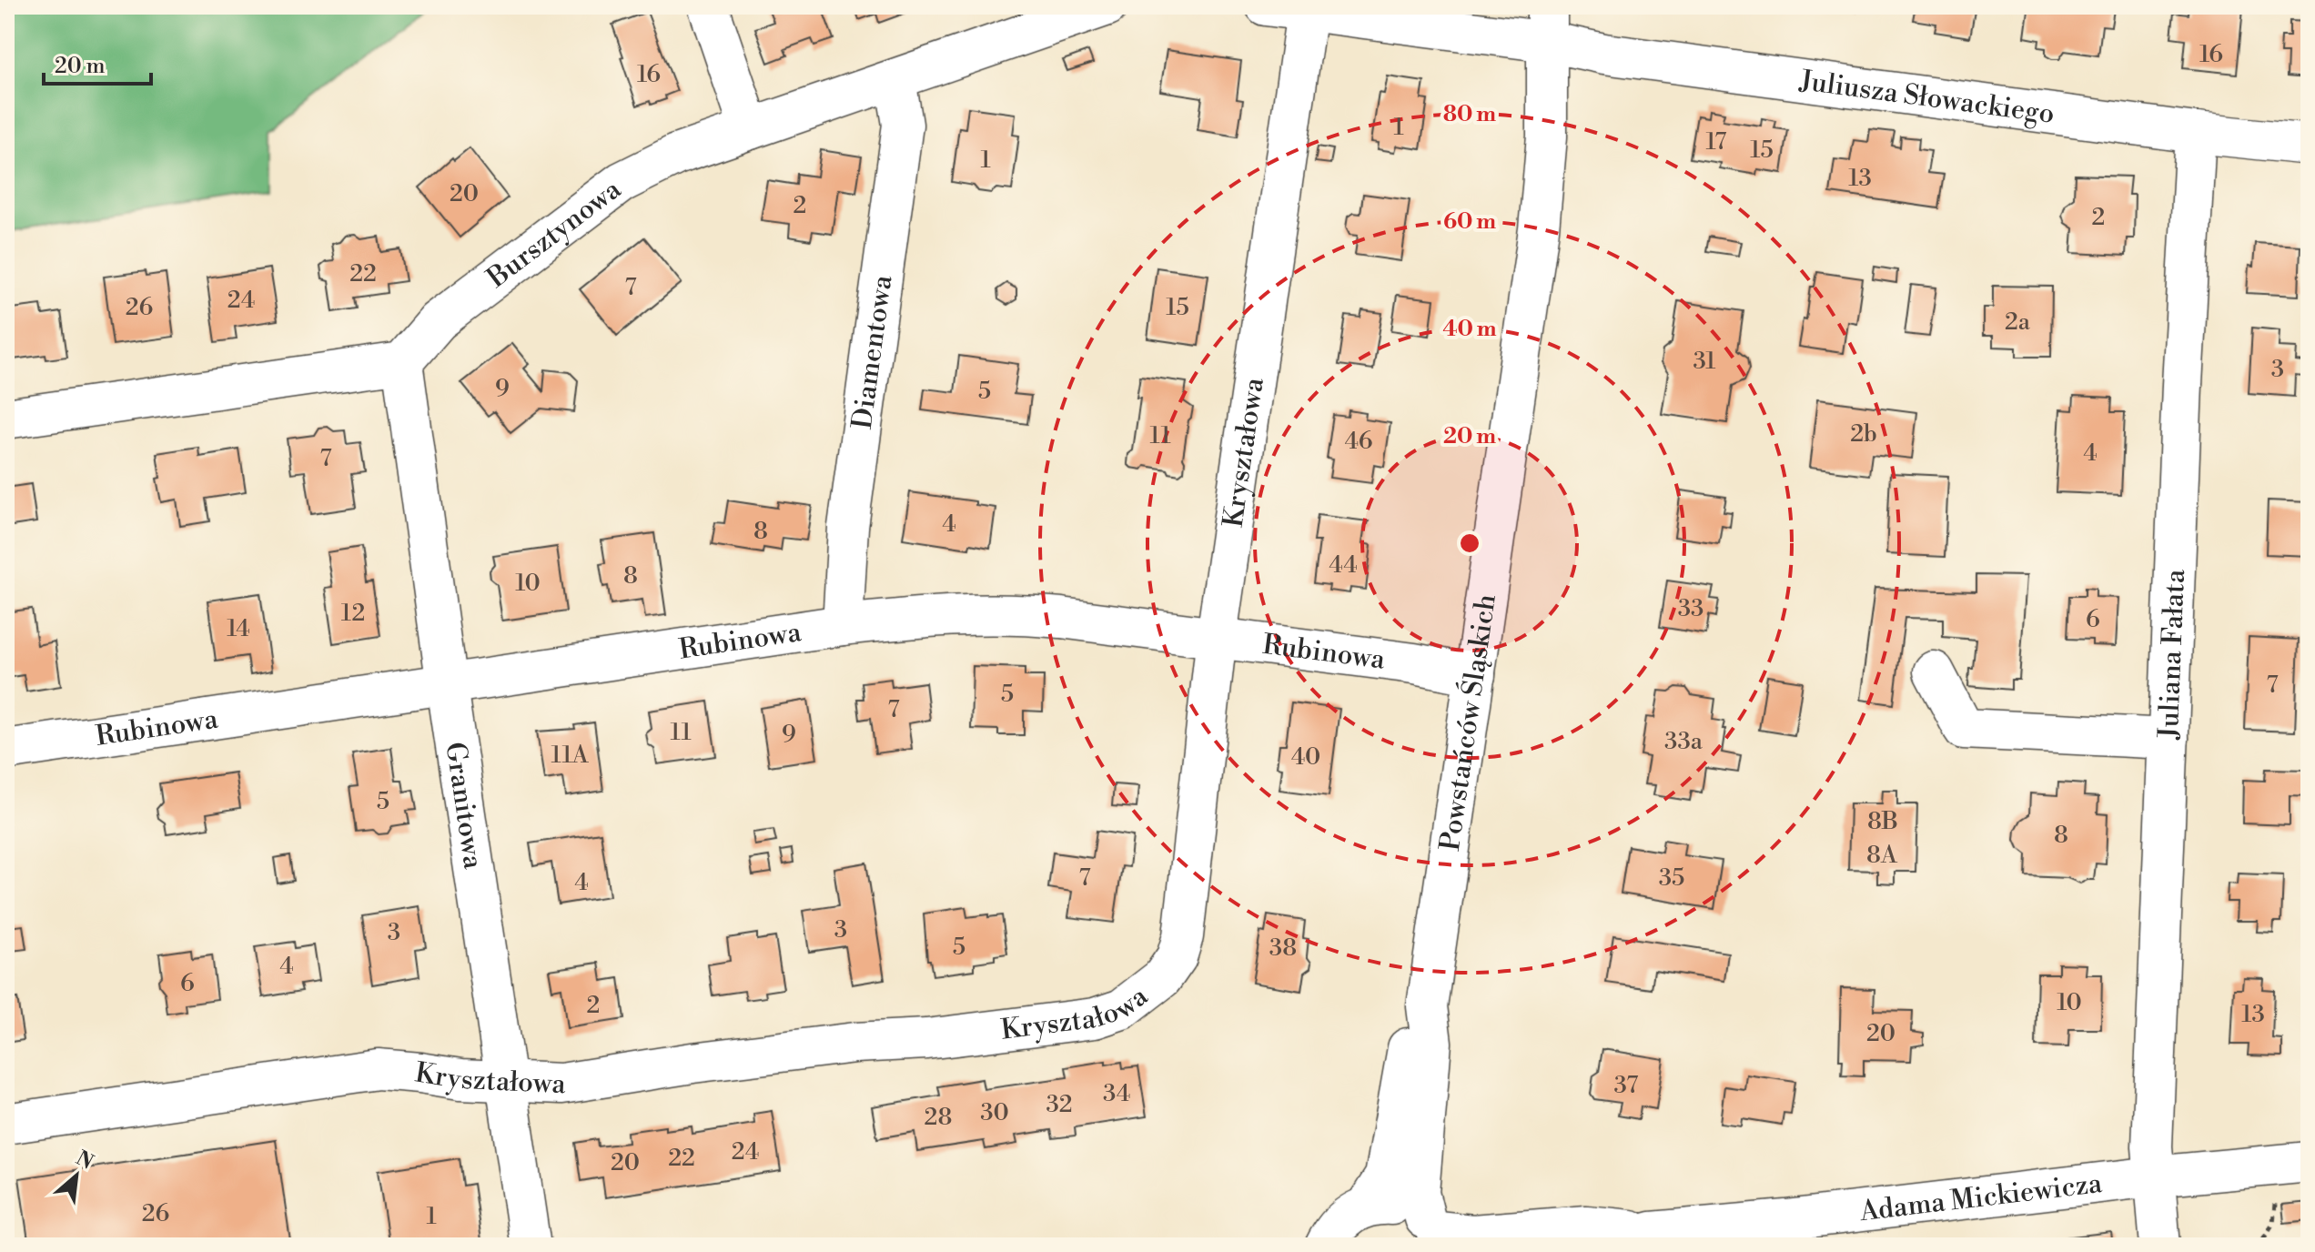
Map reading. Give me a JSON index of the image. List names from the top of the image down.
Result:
{
  "streets": {
    "street": [
      "Juliusza Słowackiego",
      "Bursztynowa",
      "Diamentowa",
      "Kryształowa",
      "Rubinowa",
      "Juliana Fałata",
      "Powstańców Śląskich",
      "Granitowa",
      "Adama Mickiewicza"
    ]
  },
  "crossings": [
    ["Juliusza Słowackiego", "Juliana Fałata"],
    ["Juliusza Słowackiego", "Powstańców Śląskich"],
    ["Bursztynowa", "Diamentowa"],
    ["Bursztynowa", "Granitowa"],
    ["Diamentowa", "Rubinowa"],
    ["Kryształowa", "Rubinowa"],
    ["Kryształowa", "Granitowa"],
    ["Rubinowa", "Powstańców Śląskich"],
    ["Rubinowa", "Granitowa"],
    ["Juliana Fałata", "Adama Mickiewicza"],
    ["Powstańców Śląskich", "Adama Mickiewicza"]
  ],
  "house_numbers": [
    "16",
    "16",
    "1",
    "17",
    "15",
    "1",
    "13",
    "20",
    "2",
    "2",
    "22",
    "7",
    "24",
    "26",
    "15",
    "2a",
    "31",
    "3",
    "9",
    "5",
    "2b",
    "11",
    "46",
    "4",
    "7",
    "4",
    "8",
    "44",
    "8",
    "10",
    "33",
    "12",
    "6",
    "14",
    "7",
    "5",
    "7",
    "11",
    "9",
    "33a",
    "11A",
    "40",
    "5",
    "8B",
    "8",
    "8A",
    "7",
    "35",
    "4",
    "3",
    "3",
    "5",
    "38",
    "4",
    "6",
    "10",
    "2",
    "13",
    "20",
    "37",
    "34",
    "32",
    "30",
    "28",
    "24",
    "22",
    "20",
    "26",
    "1"
  ],
  "scale_bar": "20 m",
  "north": "top right",
  "rings": [
    "80 m",
    "60 m",
    "40 m",
    "20 m"
  ]
}
